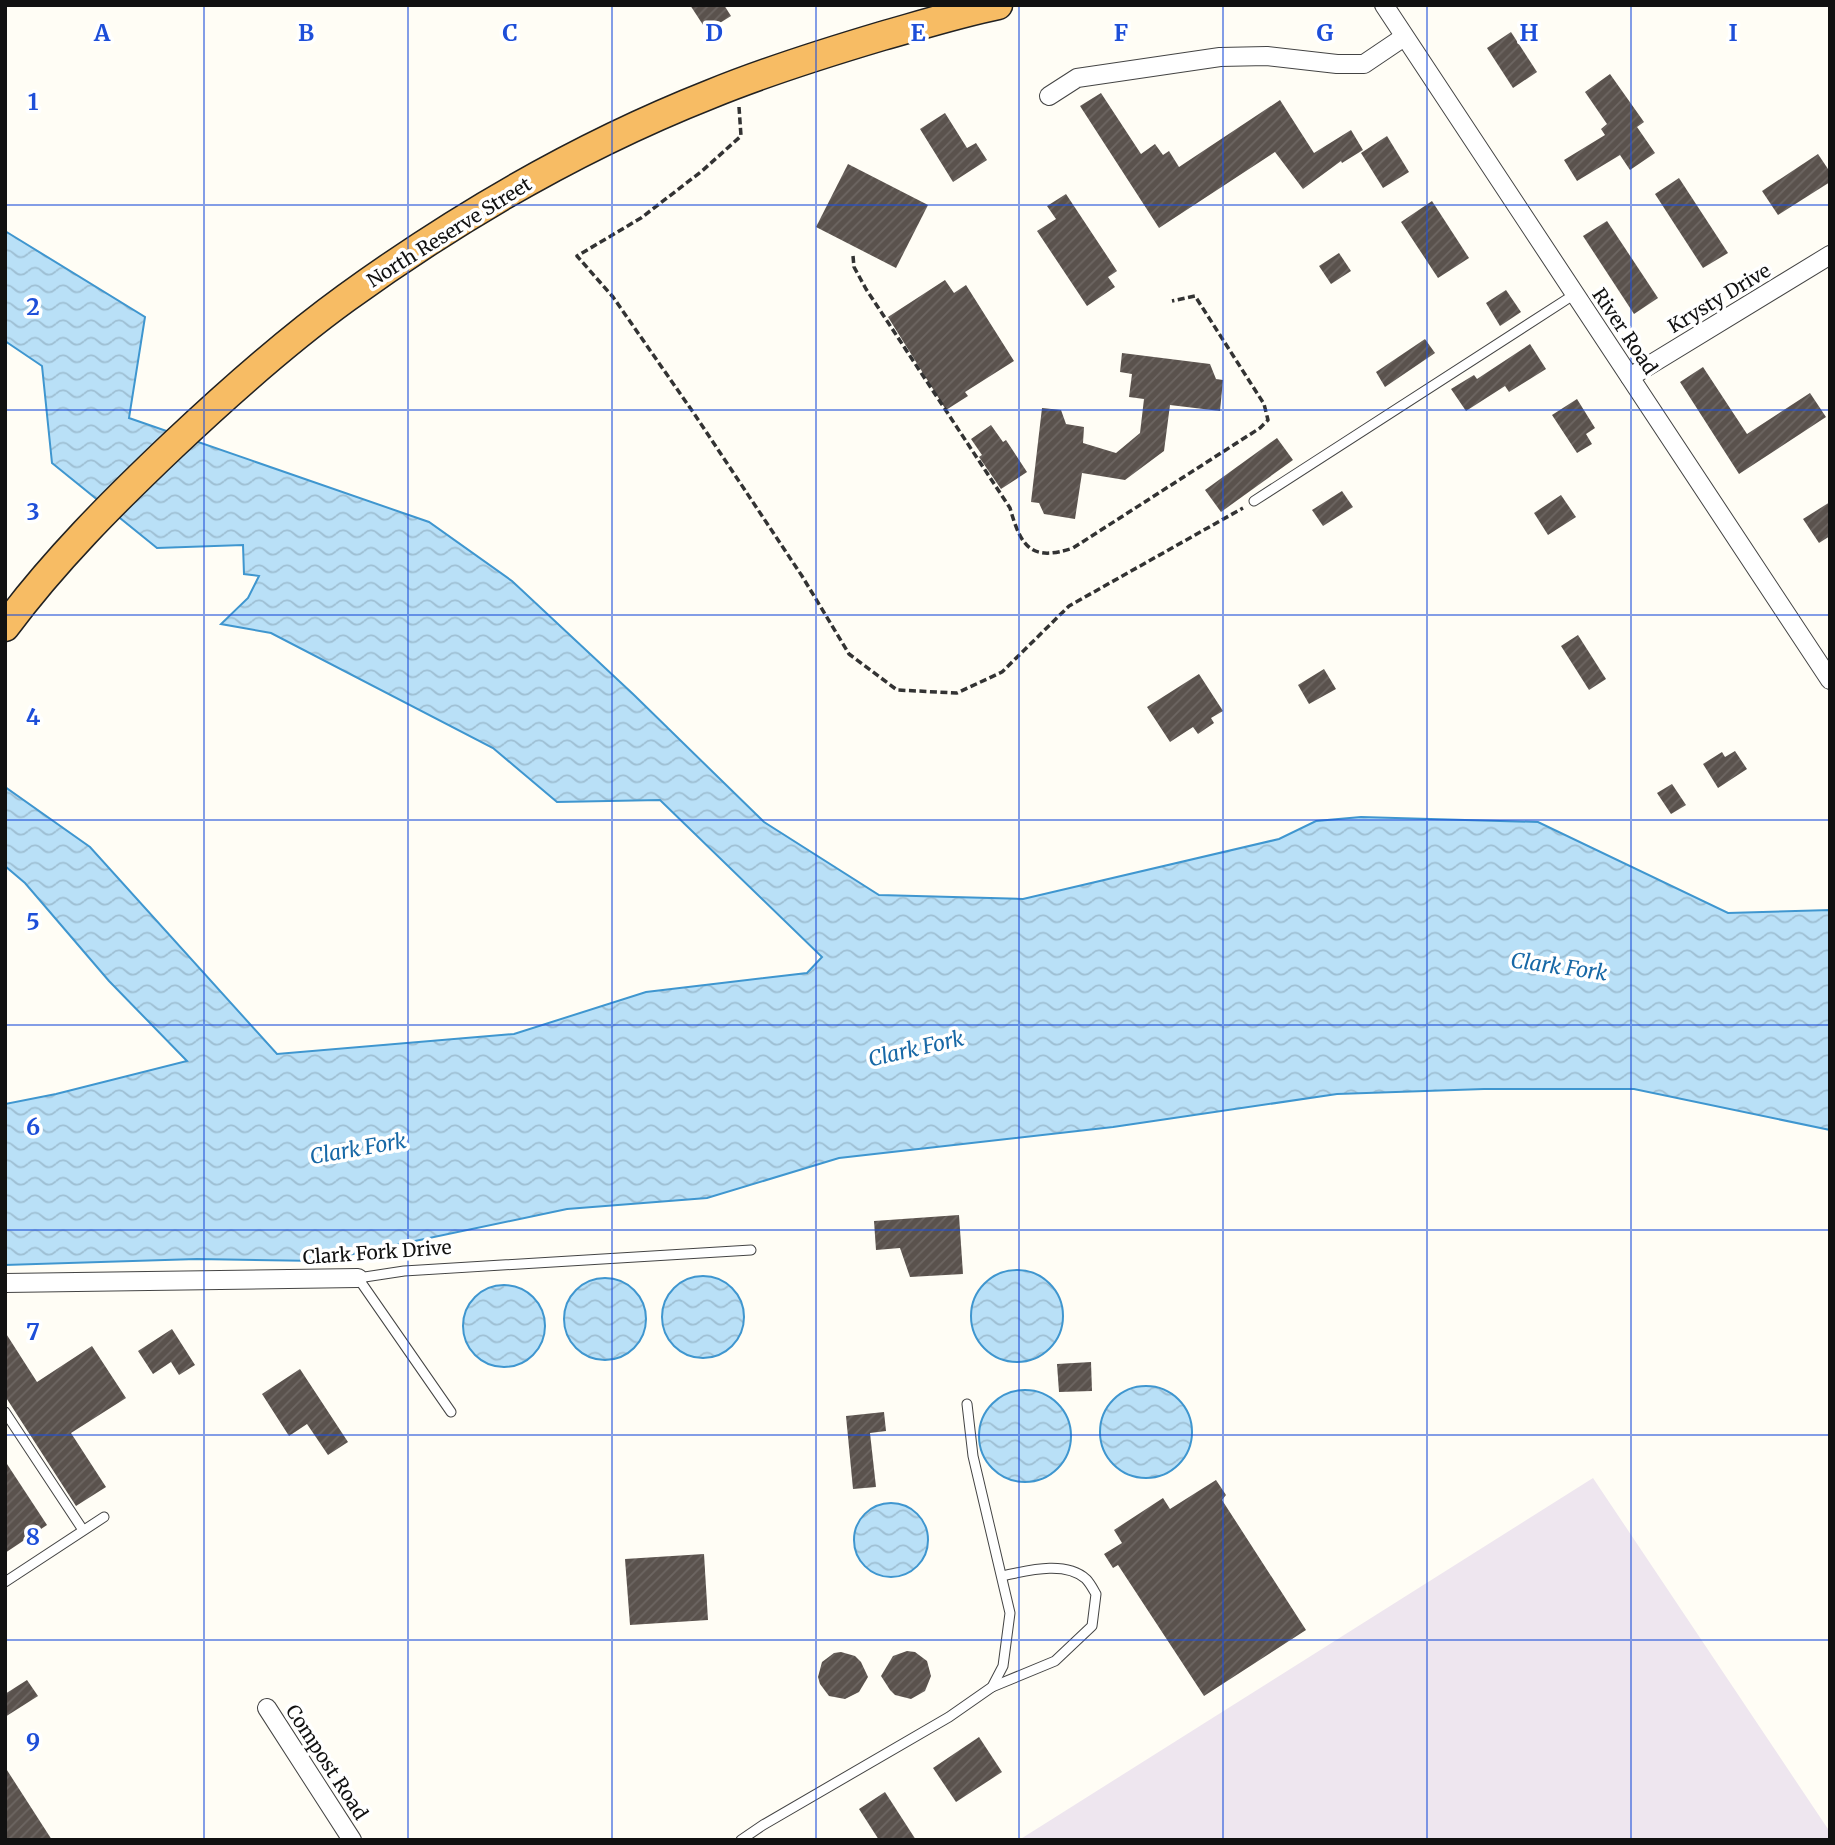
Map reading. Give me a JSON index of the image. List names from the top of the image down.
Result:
{
  "streets": {
    "highway": ["North Reserve Street"],
    "street": [
      "Krysty Drive",
      "River Road",
      "Clark Fork Drive",
      "Compost Road"
    ]
  },
  "crossings": [
    ["Krysty Drive", "River Road"]
  ],
  "water": ["Clark Fork"],
  "grid": {
    "columns": [
      "A",
      "B",
      "C",
      "D",
      "E",
      "F",
      "G",
      "H",
      "I"
    ],
    "rows": [
      "1",
      "2",
      "3",
      "4",
      "5",
      "6",
      "7",
      "8",
      "9"
    ]
  }
}
